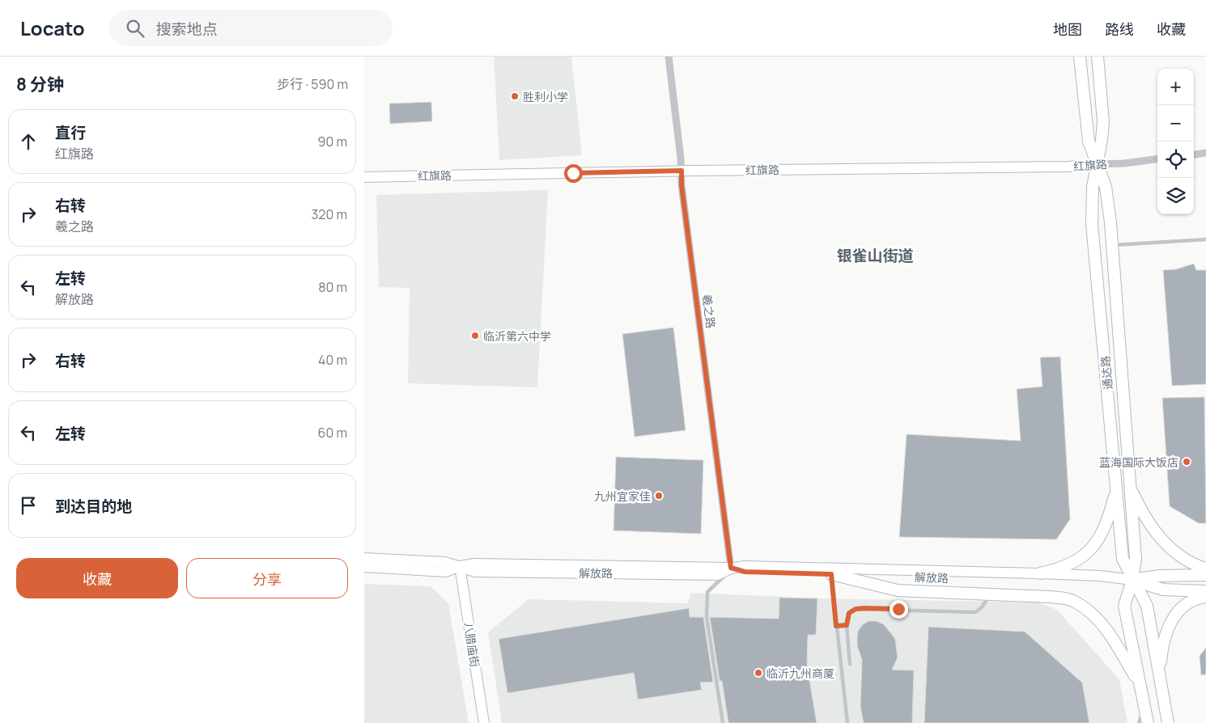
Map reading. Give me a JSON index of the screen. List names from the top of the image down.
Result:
{
  "streets": {
    "main road": [
      "红旗路",
      "通达路",
      "解放路",
      "八腊庙街"
    ],
    "street": ["羲之路"]
  },
  "crossings": [
    ["红旗路", "羲之路"],
    ["红旗路", "通达路"],
    ["羲之路", "解放路"],
    ["通达路", "解放路"],
    ["解放路", "八腊庙街"]
  ],
  "districts": ["银雀山街道"],
  "places": [
    "胜利小学",
    "临沂第六中学",
    "蓝海国际大饭店",
    "九州宜家佳",
    "临沂九州商厦"
  ],
  "page": {
    "header": "Locato",
    "search": "搜索地点",
    "nav": ["地图", "路线", "收藏"],
    "heading": ["8 分钟", "步行 · 590 m"],
    "map_buttons": ["+", "−"],
    "list": [
      ["直行", "红旗路", "90 m"],
      ["右转", "羲之路", "320 m"],
      ["左转", "解放路", "80 m"],
      ["右转", "40 m"],
      ["左转", "60 m"],
      "到达目的地"
    ],
    "buttons": ["收藏", "分享"]
  }
}
